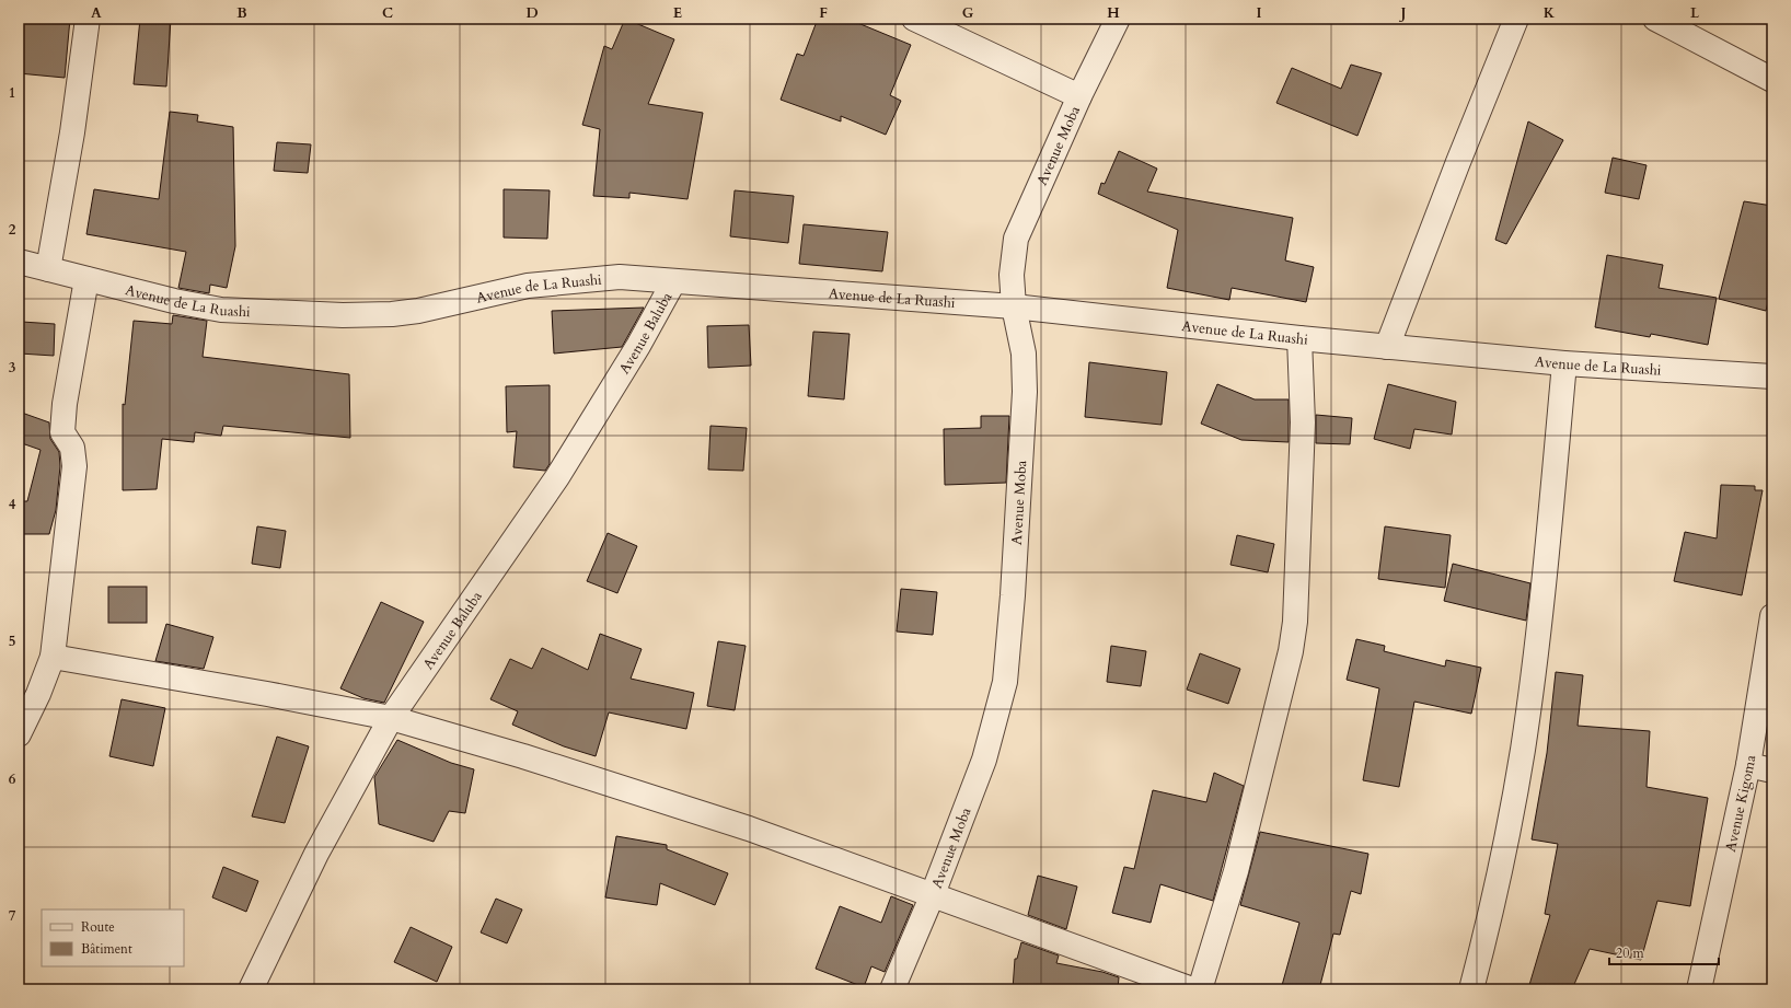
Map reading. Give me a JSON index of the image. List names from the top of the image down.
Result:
{
  "streets": {
    "street": [
      "Avenue Moba",
      "Avenue de La Ruashi",
      "Avenue Baluba",
      "Avenue Kigoma"
    ]
  },
  "crossings": [
    ["Avenue Moba", "Avenue de La Ruashi"],
    ["Avenue de La Ruashi", "Avenue Baluba"]
  ],
  "legend": ["Route", "Bâtiment"],
  "scale_bar": "20 m",
  "grid": {
    "columns": [
      "A",
      "B",
      "C",
      "D",
      "E",
      "F",
      "G",
      "H",
      "I",
      "J",
      "K",
      "L"
    ],
    "rows": [
      "1",
      "2",
      "3",
      "4",
      "5",
      "6",
      "7"
    ]
  }
}
